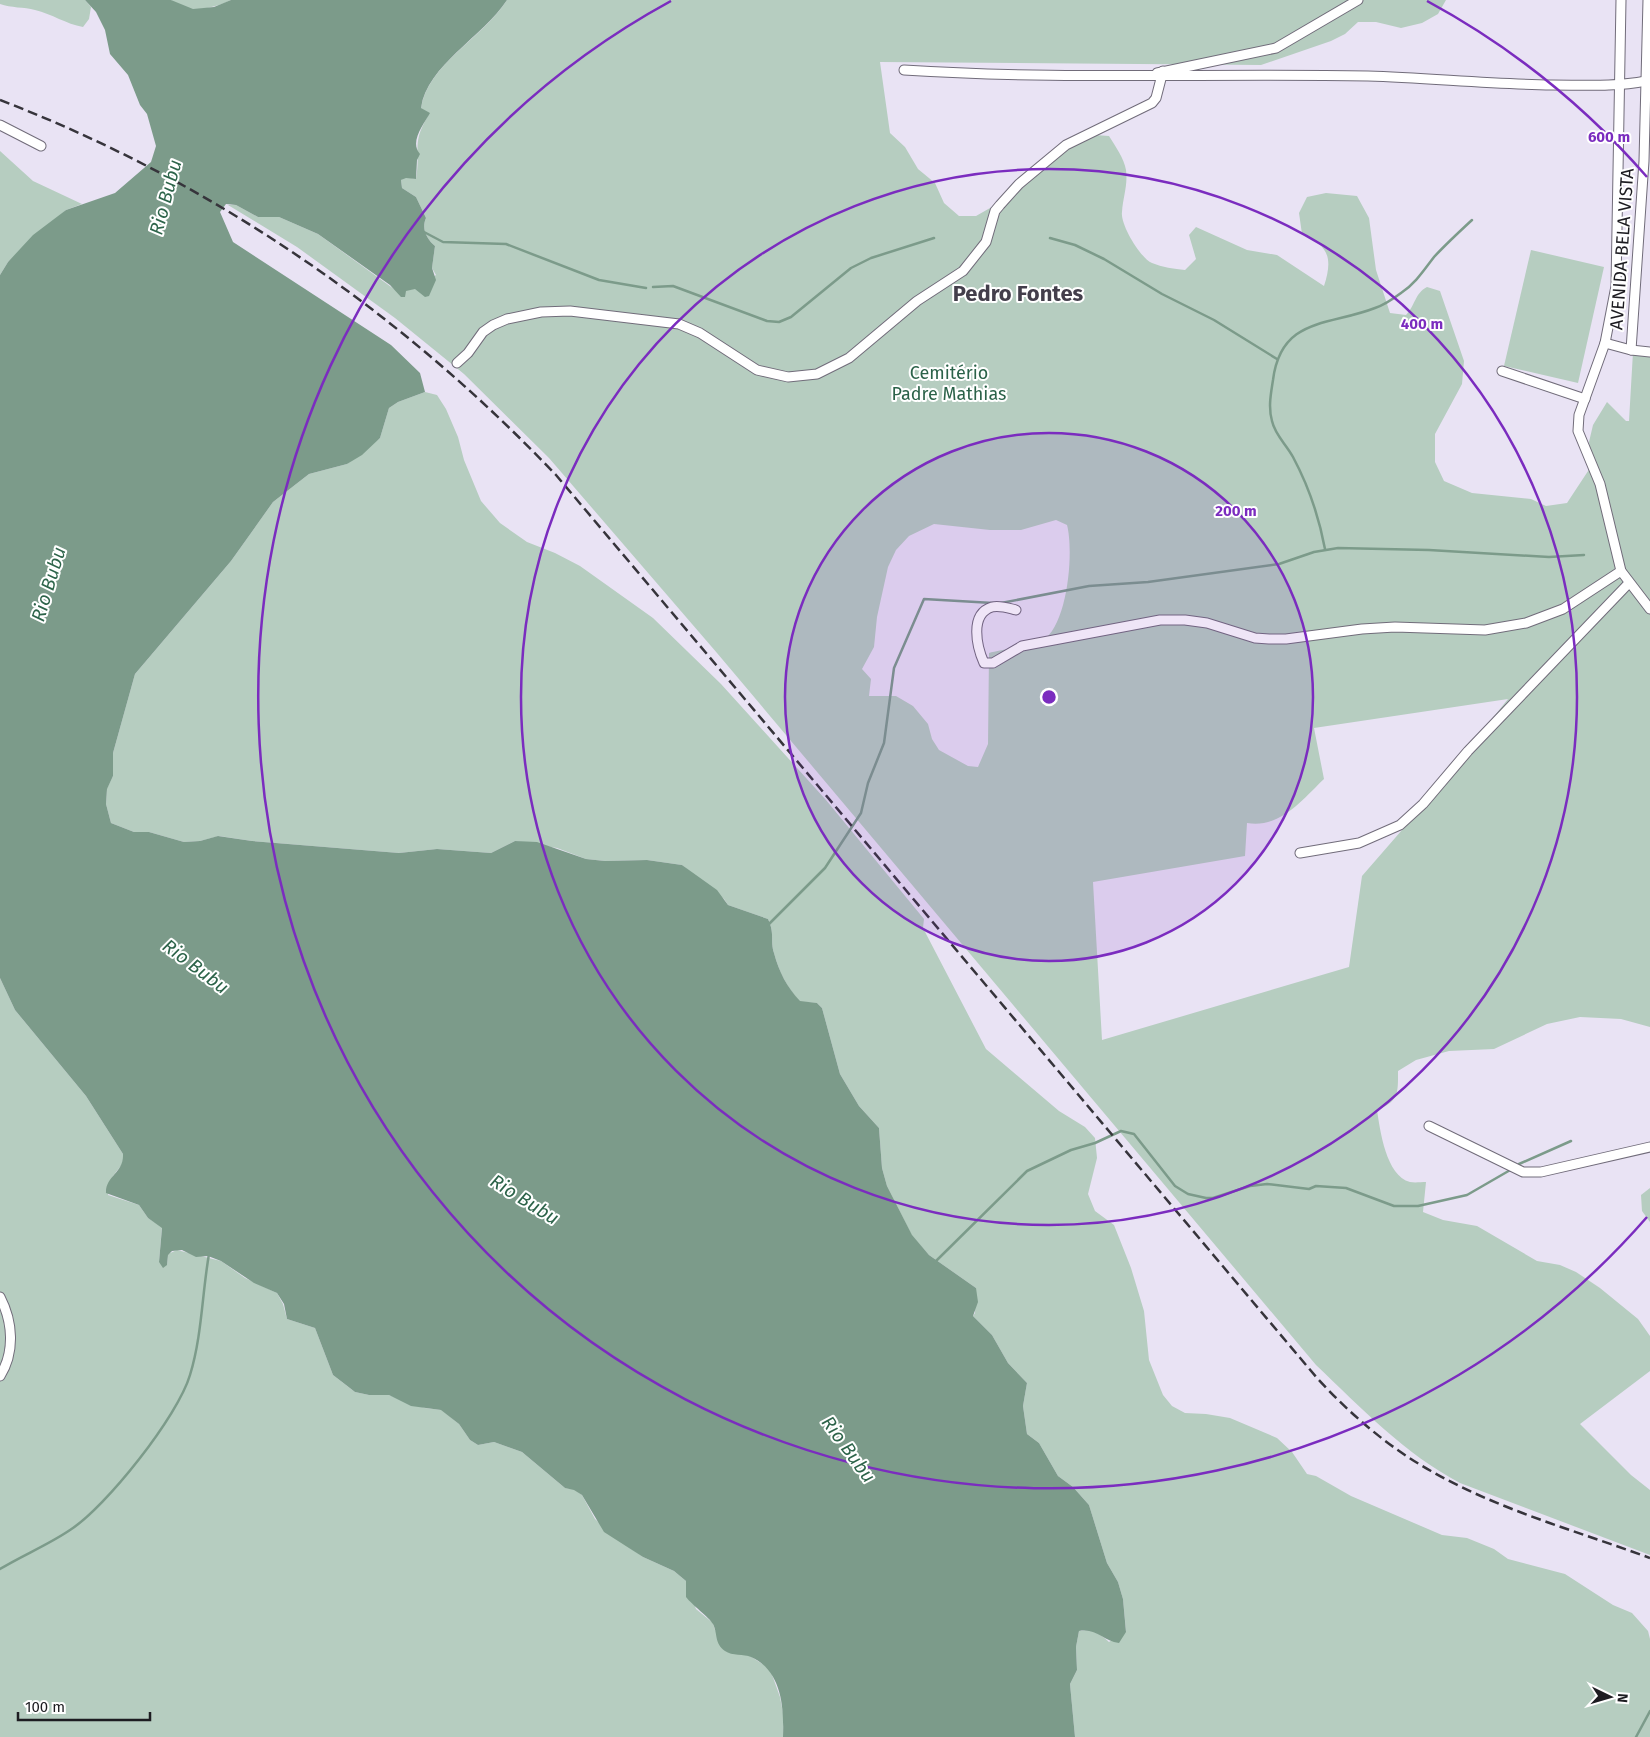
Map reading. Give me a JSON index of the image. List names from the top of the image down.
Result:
{
  "streets": {
    "street": ["AVENIDA BELA VISTA"]
  },
  "districts": ["Pedro Fontes"],
  "water": ["Rio Bubu"],
  "parks": ["Cemitério Padre Mathias"],
  "scale_bar": "100 m",
  "north": "right",
  "rings": ["600 m", "400 m", "200 m"]
}
